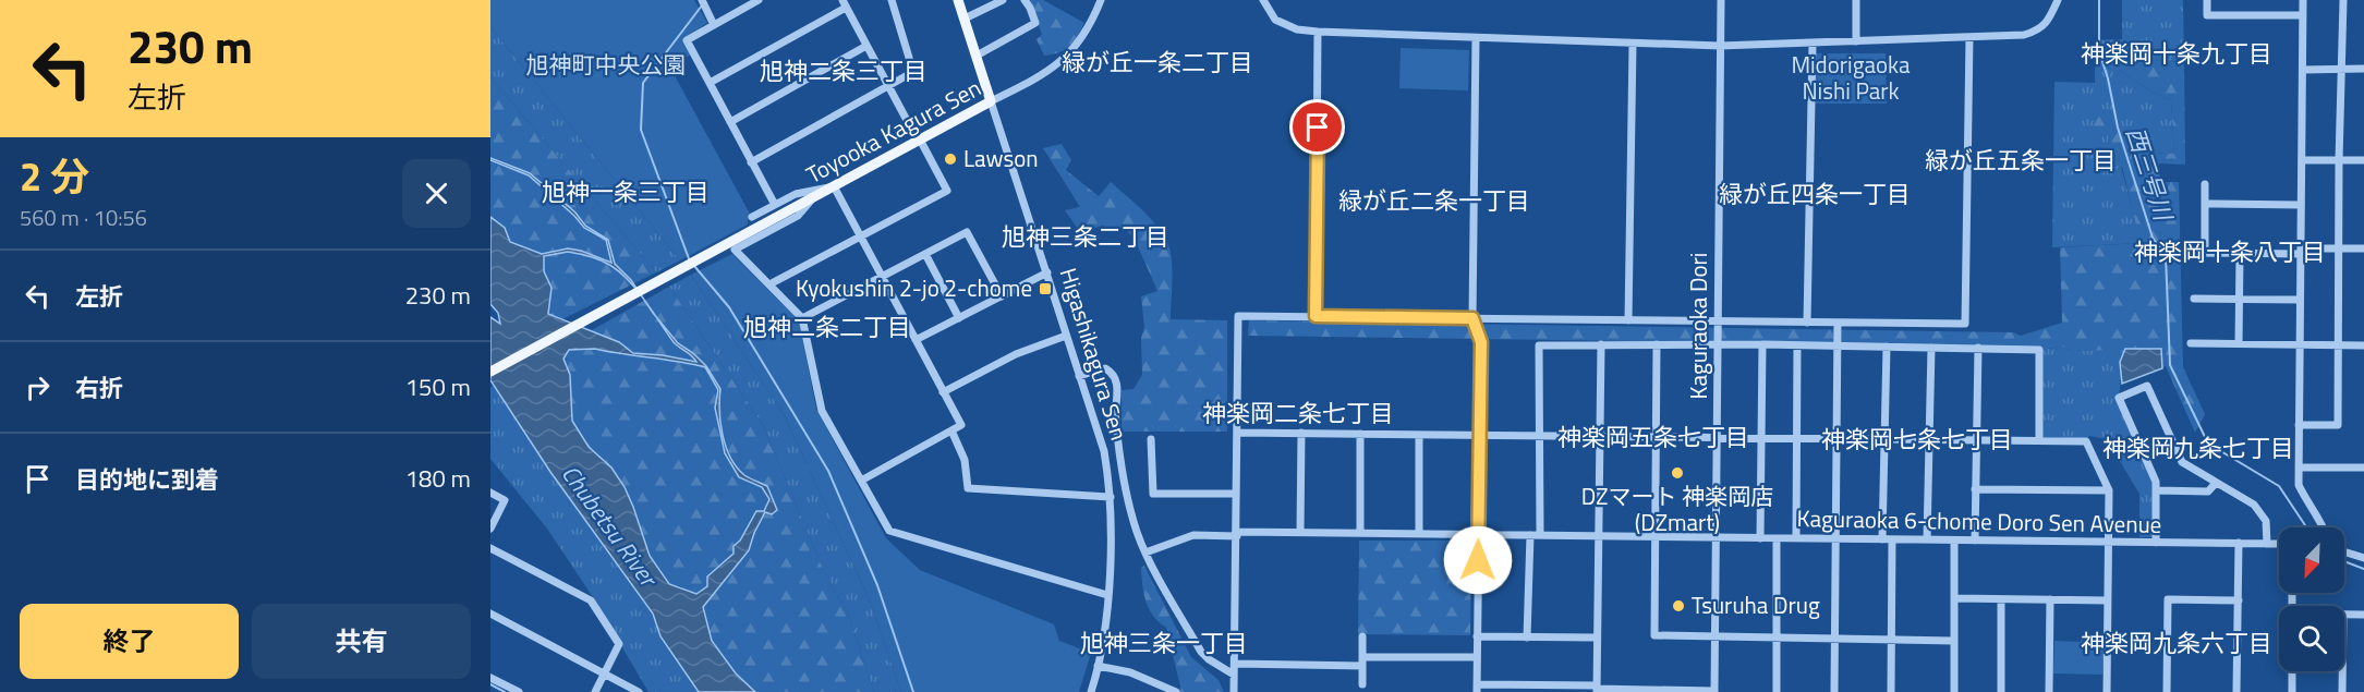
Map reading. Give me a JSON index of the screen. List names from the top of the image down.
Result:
{
  "streets": {
    "main road": ["Toyooka Kagura Sen", "Higashikagura Sen"],
    "street": ["Kaguraoka Dori", "Kaguraoka 6-chome Doro Sen Avenue"]
  },
  "crossings": [
    ["Toyooka Kagura Sen", "Higashikagura Sen"],
    ["Kaguraoka Dori", "Kaguraoka 6-chome Doro Sen Avenue"]
  ],
  "districts": [
    "神楽岡十条九丁目",
    "緑が丘一条二丁目",
    "旭神二条三丁目",
    "緑が丘五条一丁目",
    "旭神一条三丁目",
    "緑が丘四条一丁目",
    "緑が丘二条一丁目",
    "旭神三条二丁目",
    "神楽岡十条八丁目",
    "旭神二条二丁目",
    "神楽岡二条七丁目",
    "神楽岡五条七丁目",
    "神楽岡七条七丁目",
    "神楽岡九条七丁目",
    "旭神三条一丁目",
    "神楽岡九条六丁目"
  ],
  "water": ["西三号川", "Chubetsu River"],
  "parks": ["旭神町中央公園", "Midorigaoka Nishi Park"],
  "places": {
    "other": ["Lawson", "DZマート 神楽岡店 (DZmart)", "Tsuruha Drug"],
    "transit": ["Kyokushin 2-jo 2-chome"]
  },
  "north": "bottom left",
  "page": {
    "turn": ["230 m", "左折"],
    "heading": ["2 分", "560 m · 10:56"],
    "list": [
      {
        "name": "左折",
        "value": "230 m"
      },
      {
        "name": "右折",
        "value": "150 m"
      },
      {
        "name": "目的地に到着",
        "value": "180 m"
      }
    ],
    "buttons": ["終了", "共有"]
  }
}
